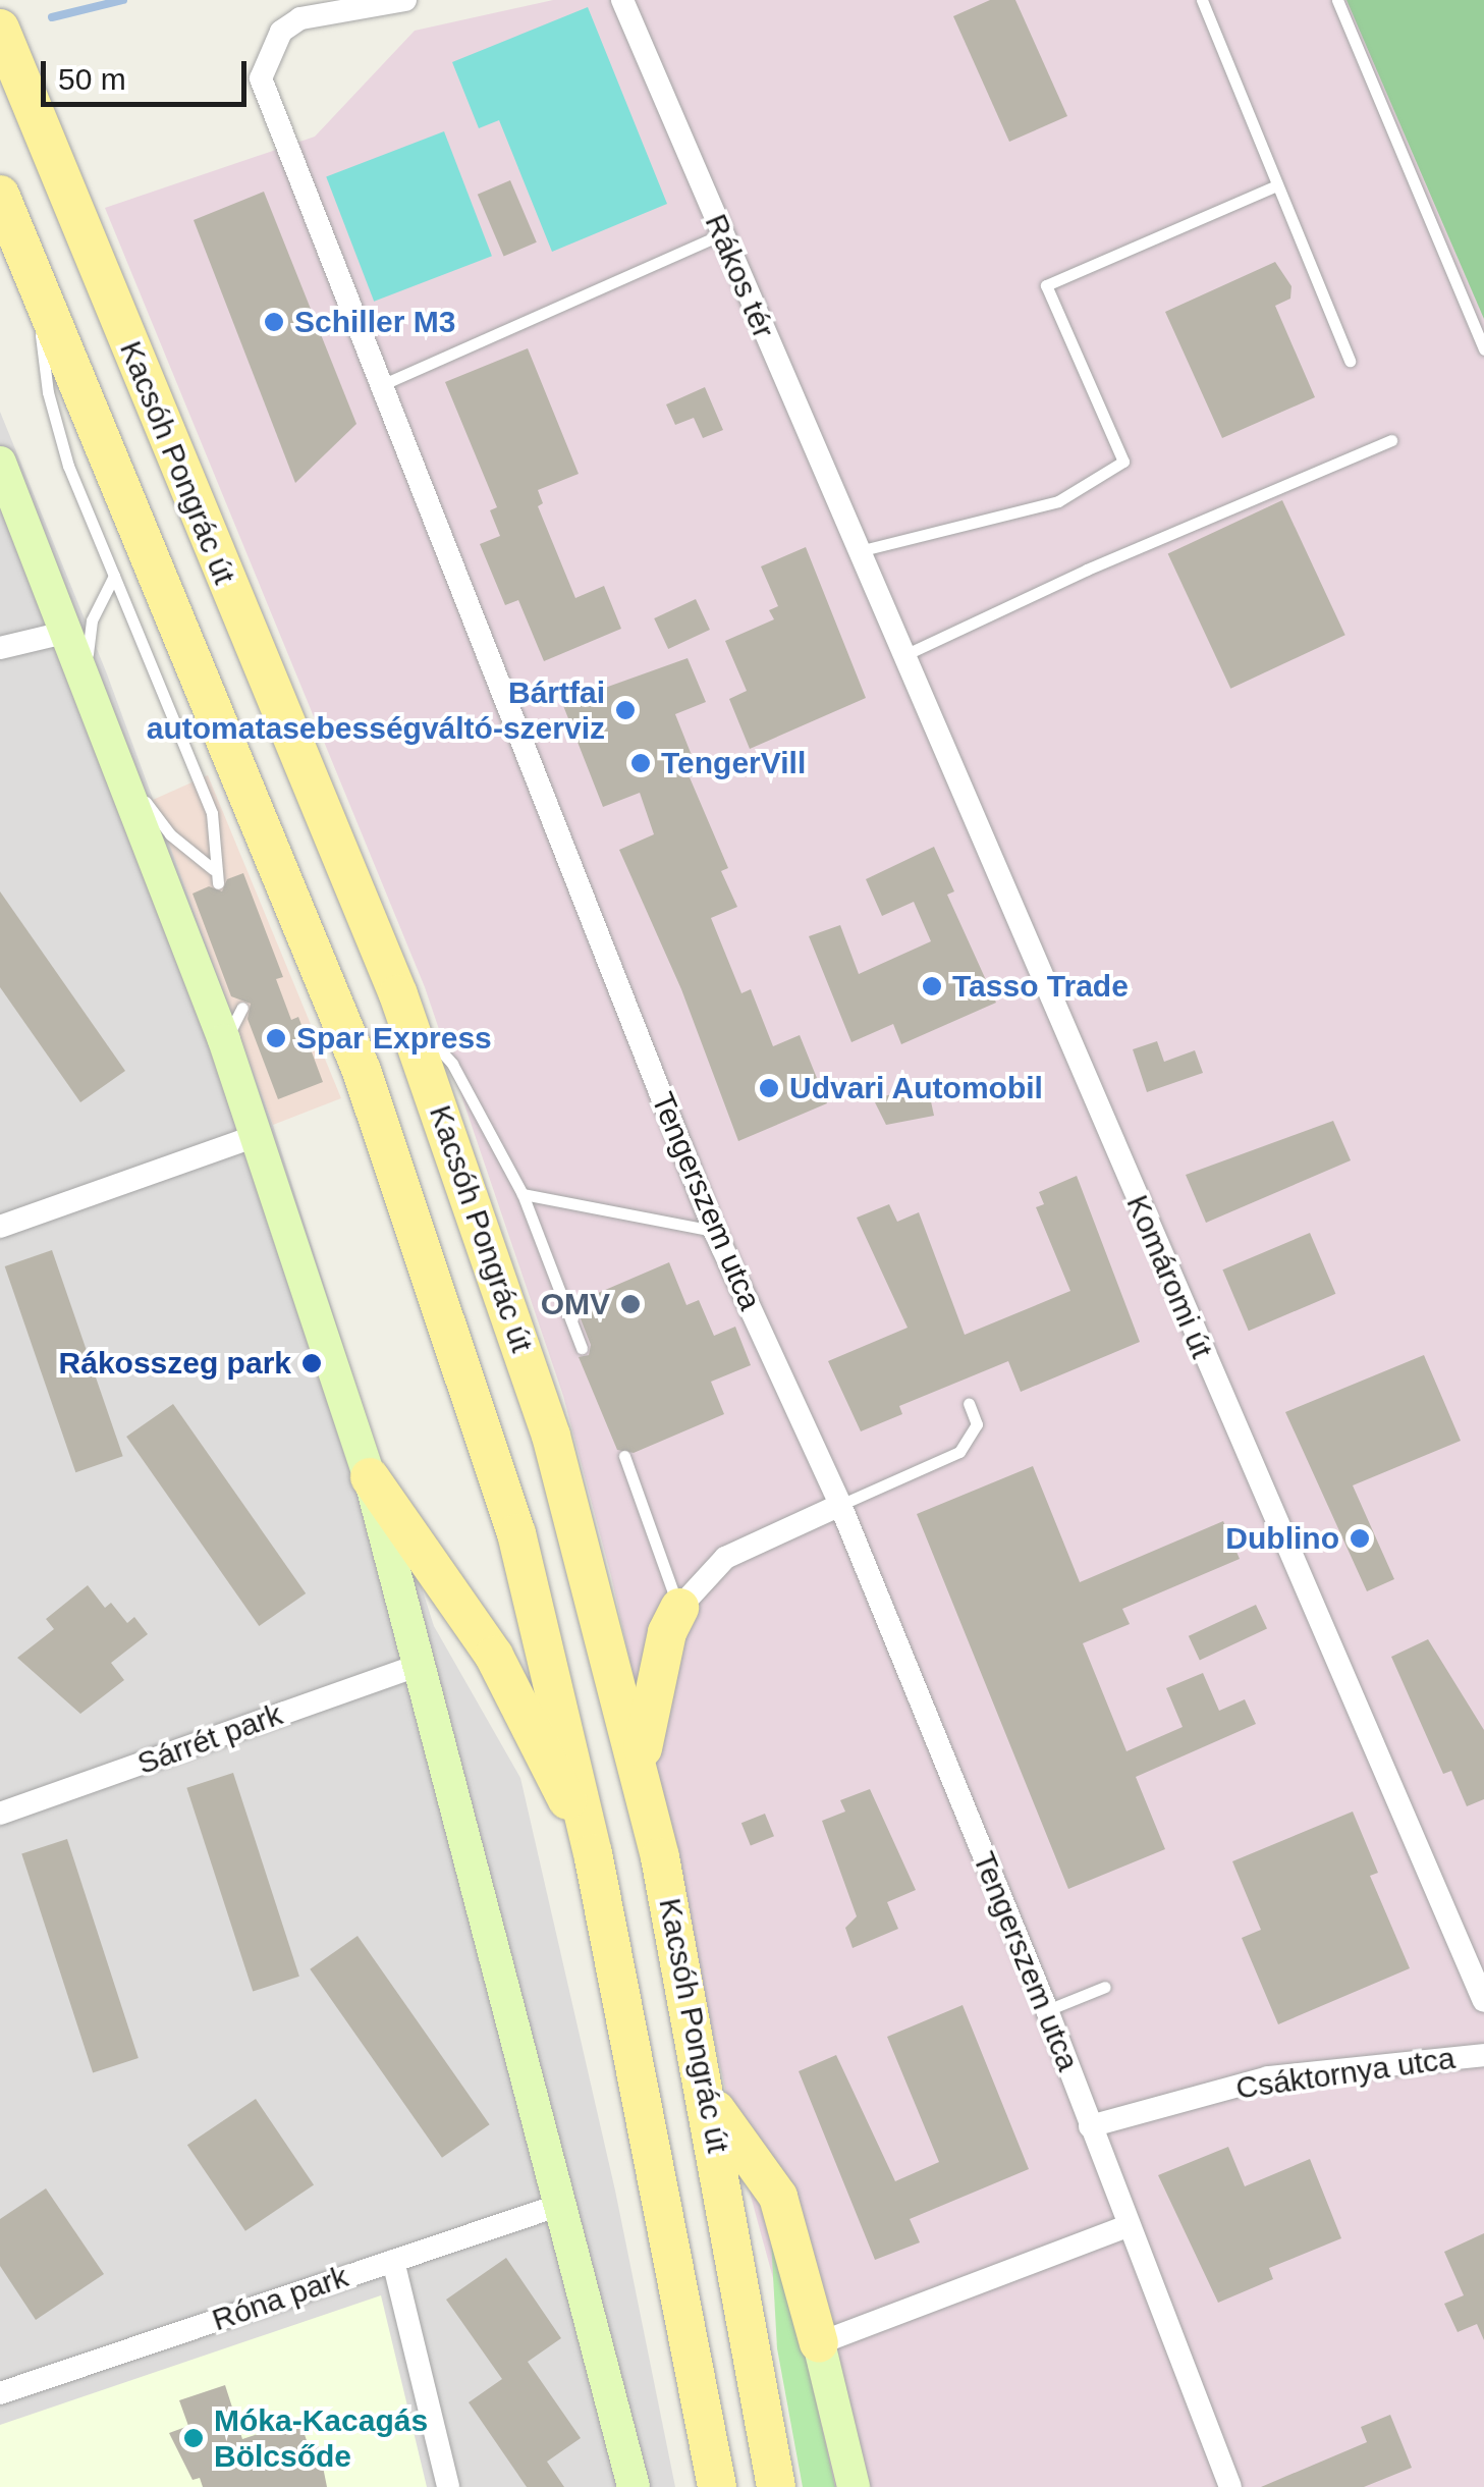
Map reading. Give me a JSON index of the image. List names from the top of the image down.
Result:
{
  "streets": {
    "main road": ["Kacsóh Pongrác út"],
    "street": [
      "Rákos tér",
      "Tengerszem utca",
      "Komáromi út",
      "Sárrét park",
      "Csáktornya utca",
      "Róna park"
    ]
  },
  "crossings": [
    ["Rákos tér", "Komáromi út"],
    ["Tengerszem utca", "Csáktornya utca"]
  ],
  "places": [
    "Schiller M3",
    "Bártfai automatasebességváltó-szerviz",
    "TengerVill",
    "Tasso Trade",
    "Spar Express",
    "Udvari Automobil",
    "OMV",
    "Rákosszeg park",
    "Dublino",
    "Móka-Kacagás Bölcsőde"
  ],
  "scale_bar": "50 m"
}
